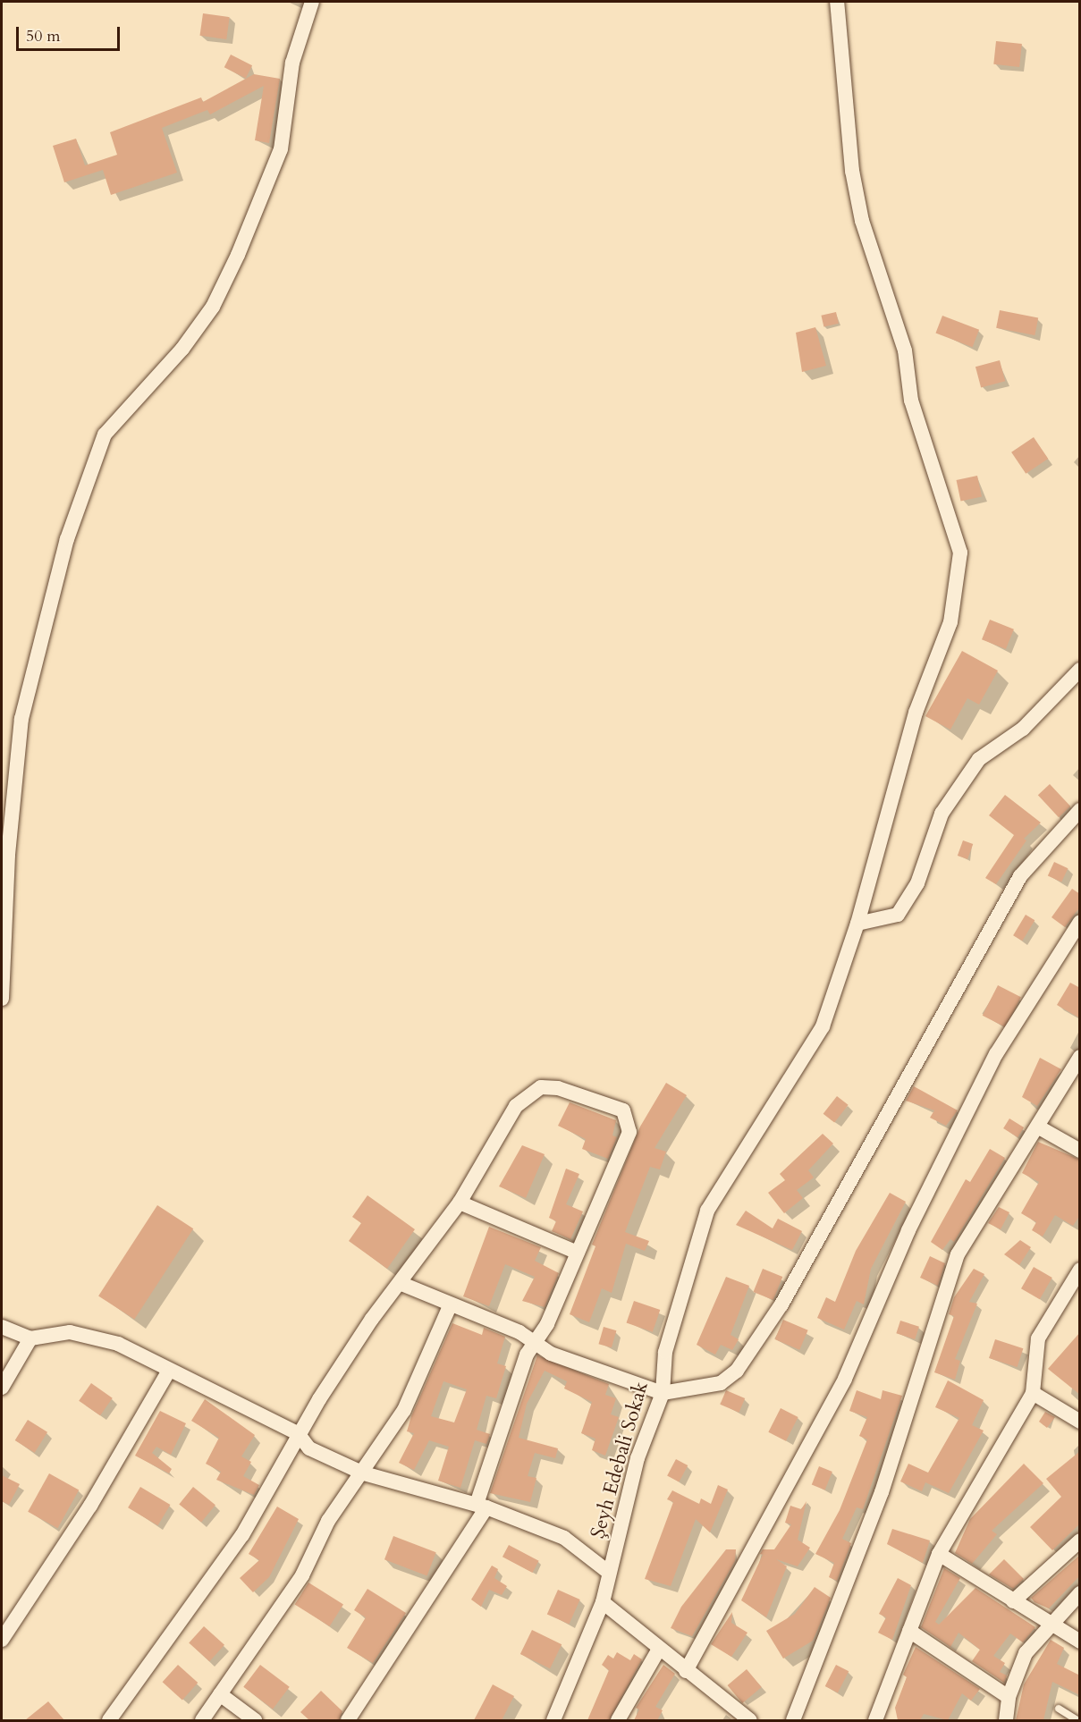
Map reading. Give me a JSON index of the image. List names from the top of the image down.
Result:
{
  "streets": {
    "street": ["Şeyh Edebali Sokak"]
  },
  "scale_bar": "50 m"
}
